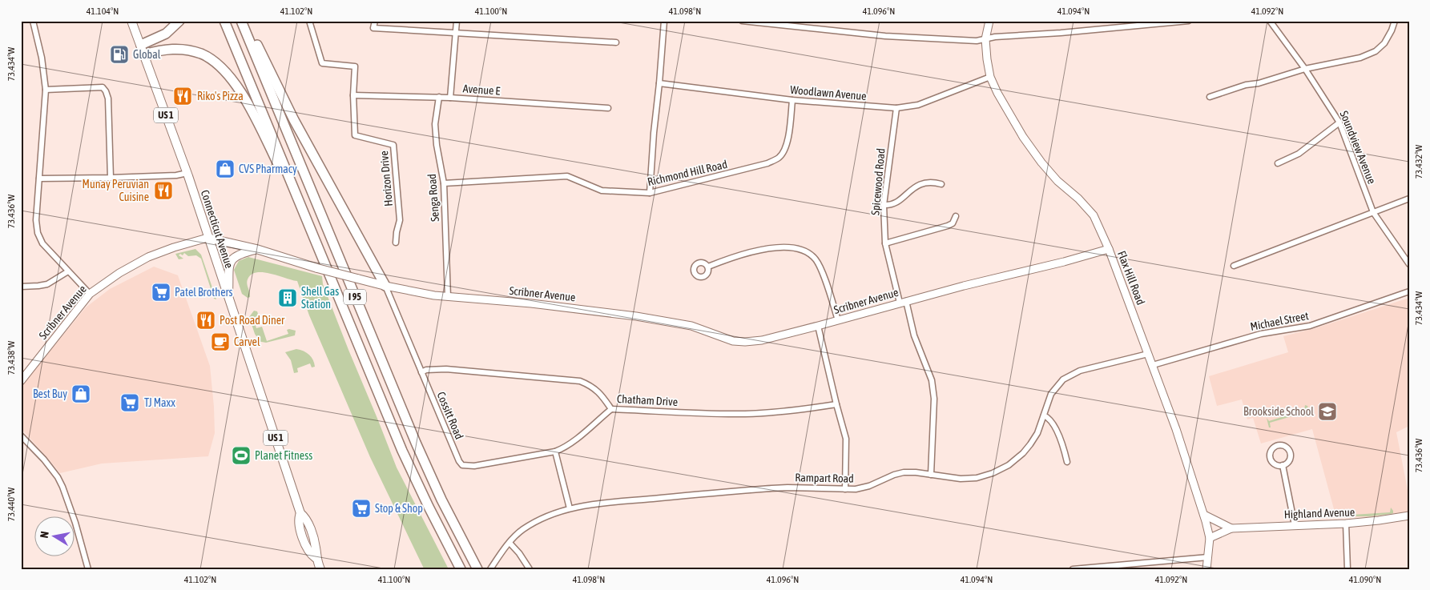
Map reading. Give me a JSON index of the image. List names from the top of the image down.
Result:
{
  "streets": {
    "highway": ["I 95"],
    "main road": ["US 1", "Connecticut Avenue", "Scribner Avenue"],
    "street": [
      "Avenue E",
      "Woodlawn Avenue",
      "Soundview Avenue",
      "Richmond Hill Road",
      "Horizon Drive",
      "Spicewood Road",
      "Senga Road",
      "Flax Hill Road",
      "Michael Street",
      "Chatham Drive",
      "Cossitt Road",
      "Rampart Road",
      "Highland Avenue"
    ]
  },
  "crossings": [
    ["Avenue E", "Horizon Drive"],
    ["Avenue E", "Senga Road"],
    ["Woodlawn Avenue", "Richmond Hill Road"],
    ["Woodlawn Avenue", "Spicewood Road"],
    ["Woodlawn Avenue", "Flax Hill Road"],
    ["Richmond Hill Road", "Senga Road"],
    ["Spicewood Road", "Scribner Avenue"],
    ["Spicewood Road", "Rampart Road"],
    ["Senga Road", "Scribner Avenue"],
    ["Connecticut Avenue", "Scribner Avenue"],
    ["Flax Hill Road", "Scribner Avenue"],
    ["Flax Hill Road", "Michael Street"],
    ["Flax Hill Road", "Rampart Road"],
    ["Flax Hill Road", "Highland Avenue"],
    ["Scribner Avenue", "Cossitt Road"],
    ["Chatham Drive", "Cossitt Road"]
  ],
  "places": {
    "fuel station": ["Global"],
    "restaurant": ["Riko's Pizza", "Munay Peruvian Cuisine", "Post Road Diner"],
    "shop": ["CVS Pharmacy", "Best Buy"],
    "supermarket": ["Patel Brothers", "TJ Maxx", "Stop & Shop"],
    "building": ["Shell Gas Station"],
    "cafe": ["Carvel"],
    "school or university": ["Brookside School"],
    "sports": ["Planet Fitness"]
  },
  "north": "left",
  "coordinates": [
    "41.104°N",
    "41.102°N",
    "41.100°N",
    "41.098°N",
    "41.096°N",
    "41.094°N",
    "41.092°N",
    "73.434°W",
    "73.432°W",
    "73.436°W",
    "73.438°W",
    "73.440°W",
    "41.090°N"
  ]
}
